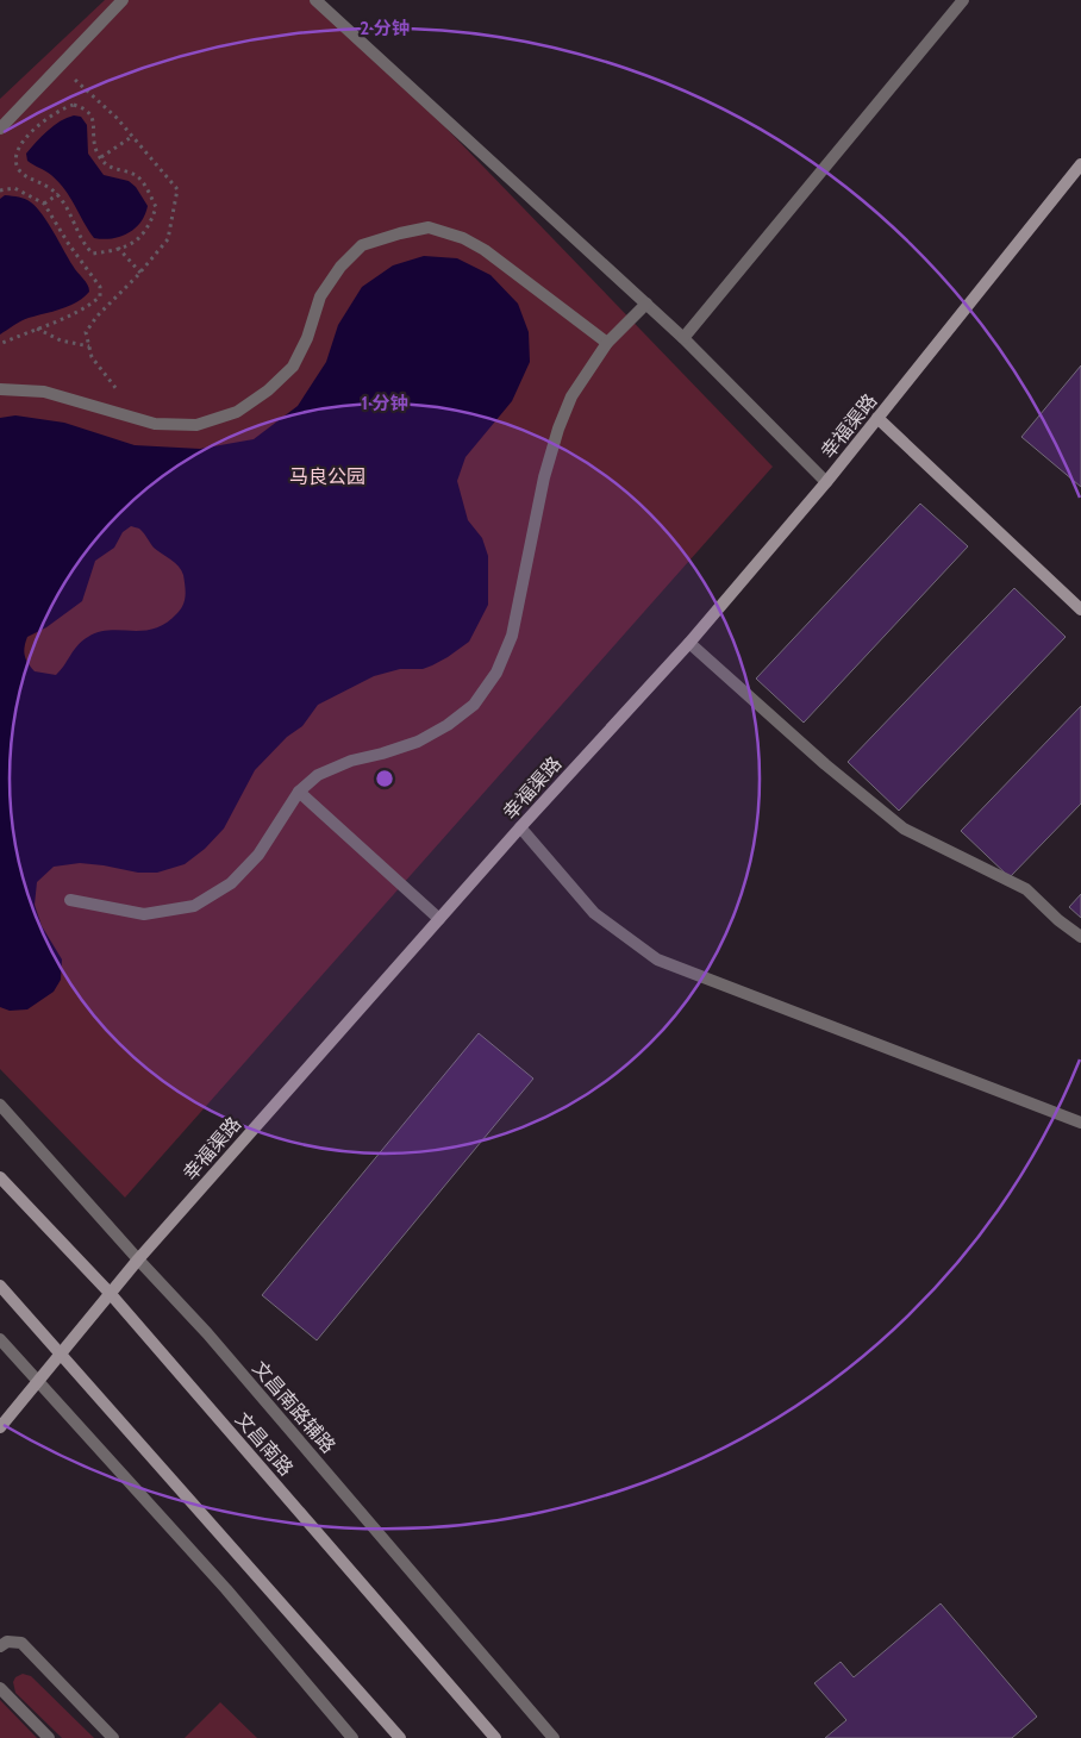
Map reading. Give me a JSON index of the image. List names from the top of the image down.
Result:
{
  "streets": {
    "street": ["幸福渠路", "文昌南路辅路", "文昌南路"]
  },
  "crossings": [
    ["幸福渠路", "文昌南路辅路"],
    ["幸福渠路", "文昌南路"]
  ],
  "parks": ["马良公园"],
  "rings": ["2 分钟", "1 分钟"]
}
